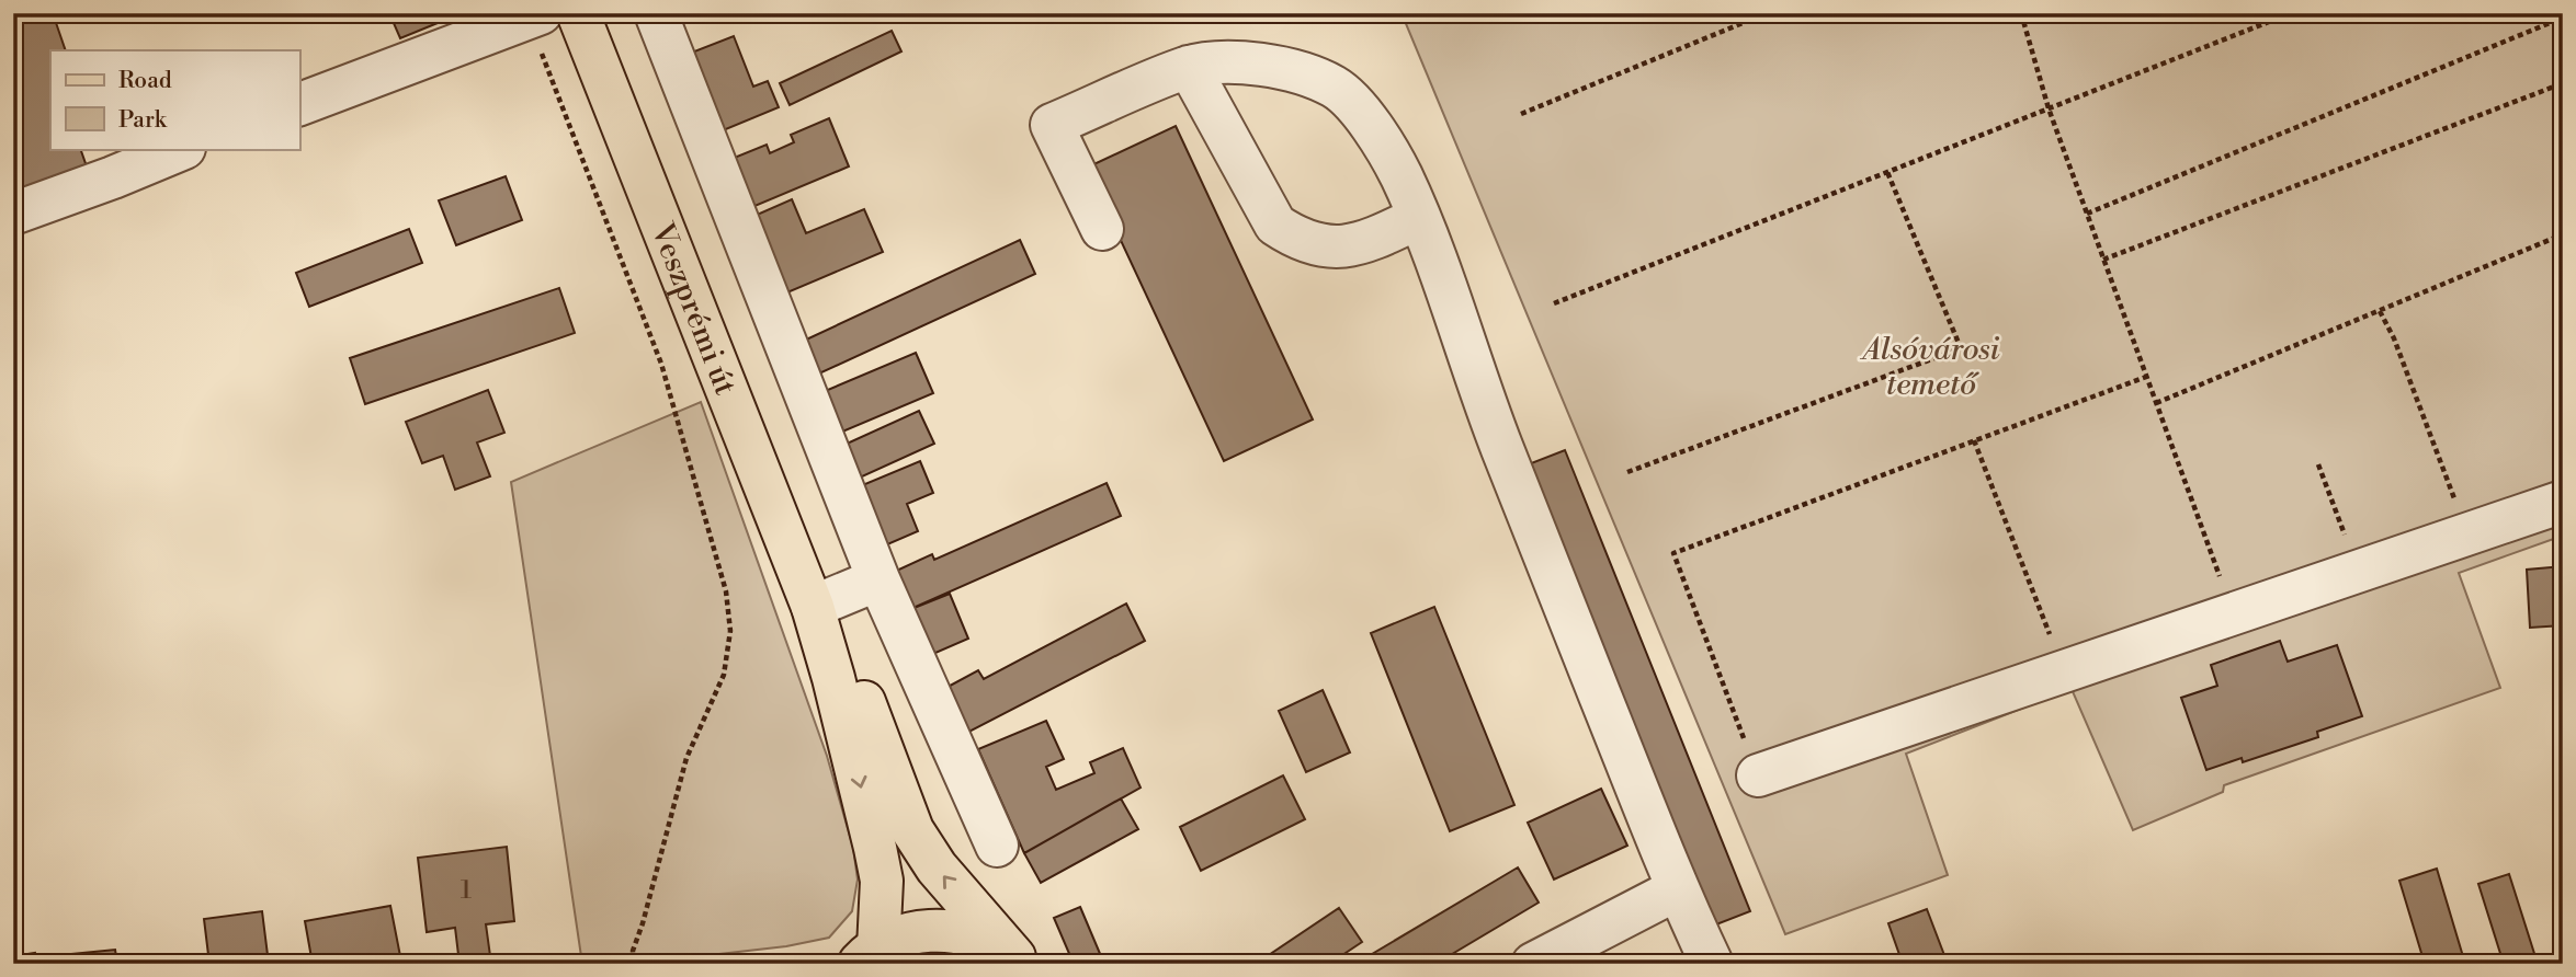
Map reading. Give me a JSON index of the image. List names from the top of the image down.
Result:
{
  "streets": {
    "main road": ["Veszprémi út"]
  },
  "parks": ["Alsóvárosi temető"],
  "house_numbers": ["1"],
  "legend": ["Road", "Park"]
}
